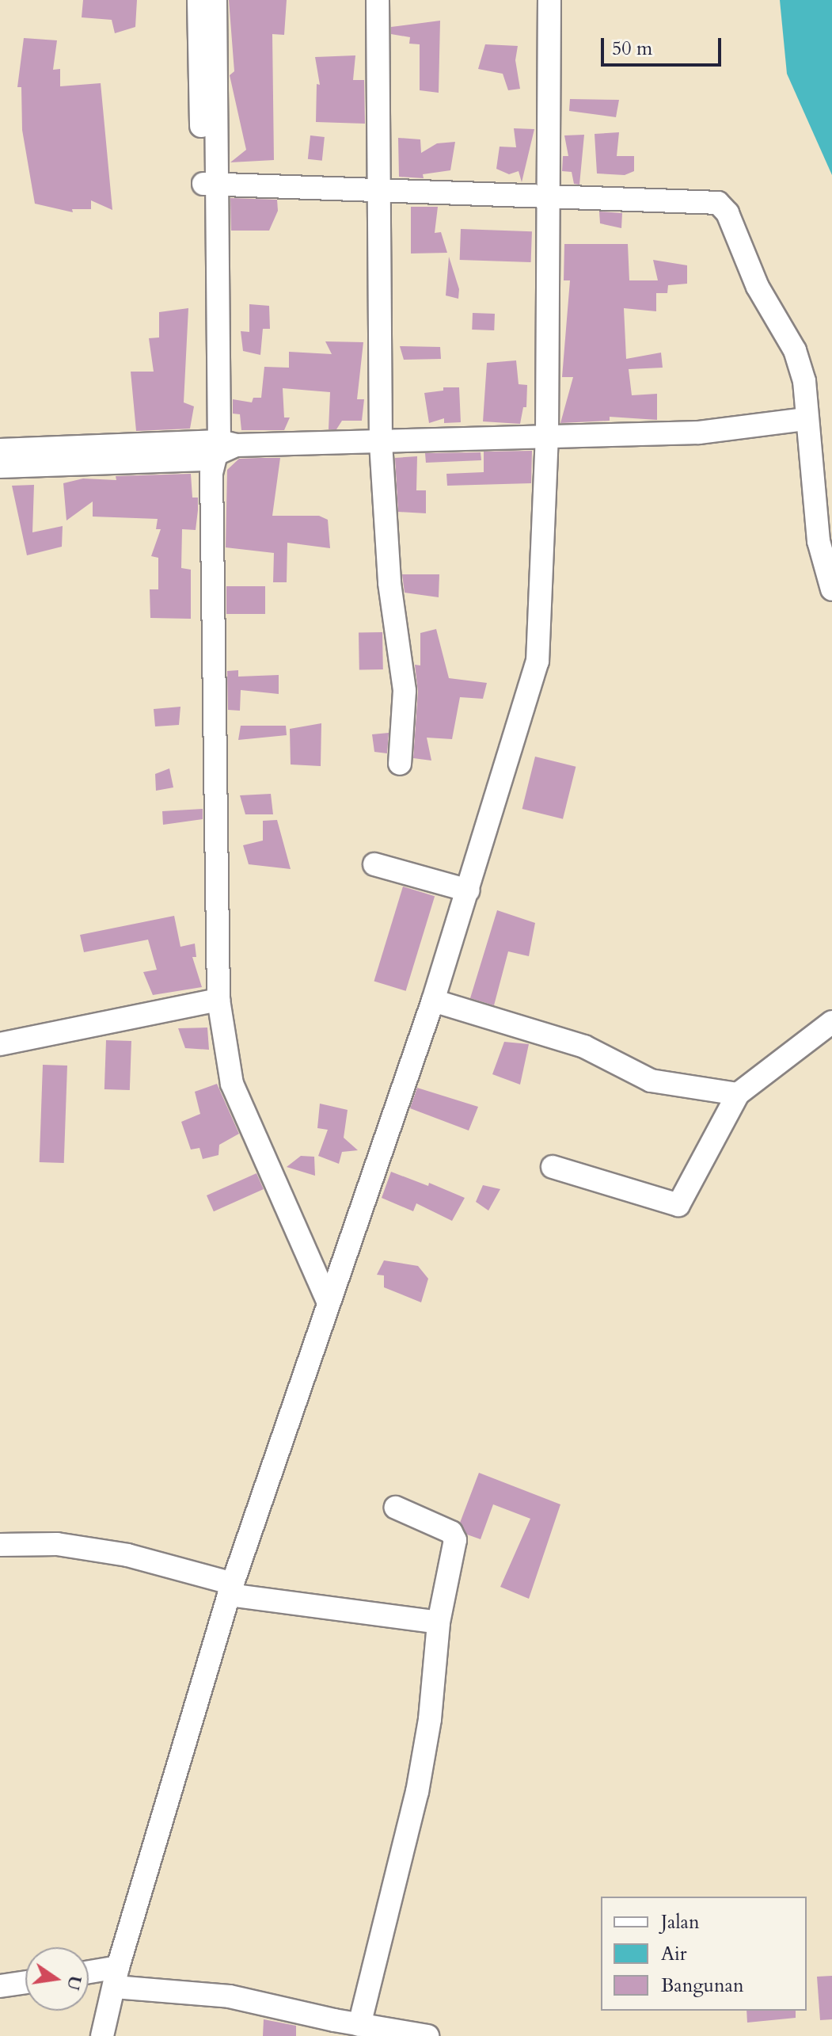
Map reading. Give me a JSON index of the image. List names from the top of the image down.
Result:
{
  "legend": ["Jalan", "Air", "Bangunan"],
  "scale_bar": "50 m",
  "north": "right"
}
